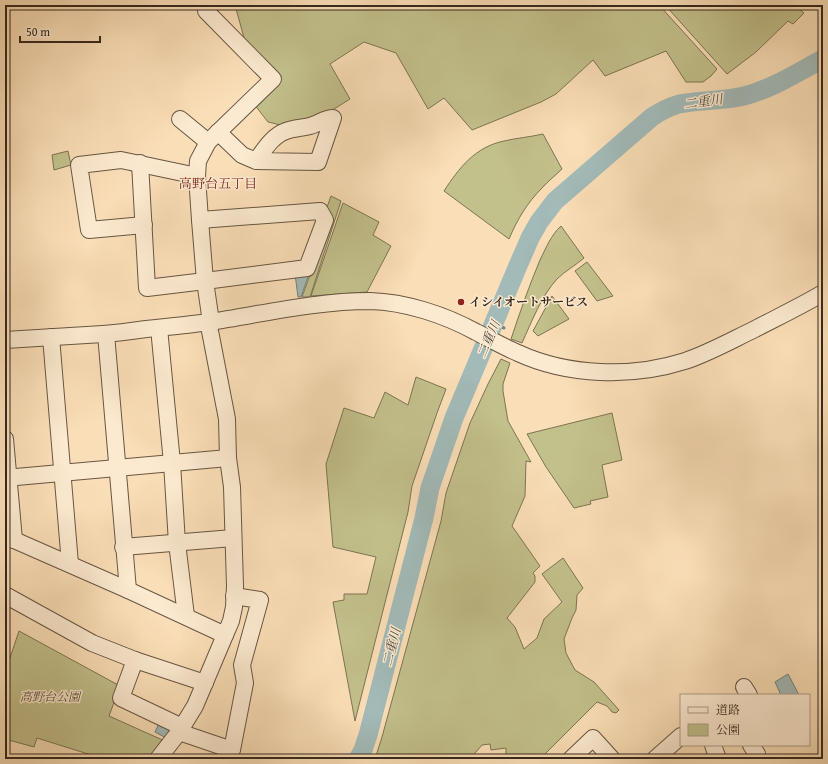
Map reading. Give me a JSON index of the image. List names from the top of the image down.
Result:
{
  "districts": ["高野台五丁目"],
  "water": ["二重川"],
  "parks": ["高野台公園"],
  "places": ["イシイオートサービス"],
  "legend": ["道路", "公園"],
  "scale_bar": "50 m"
}
